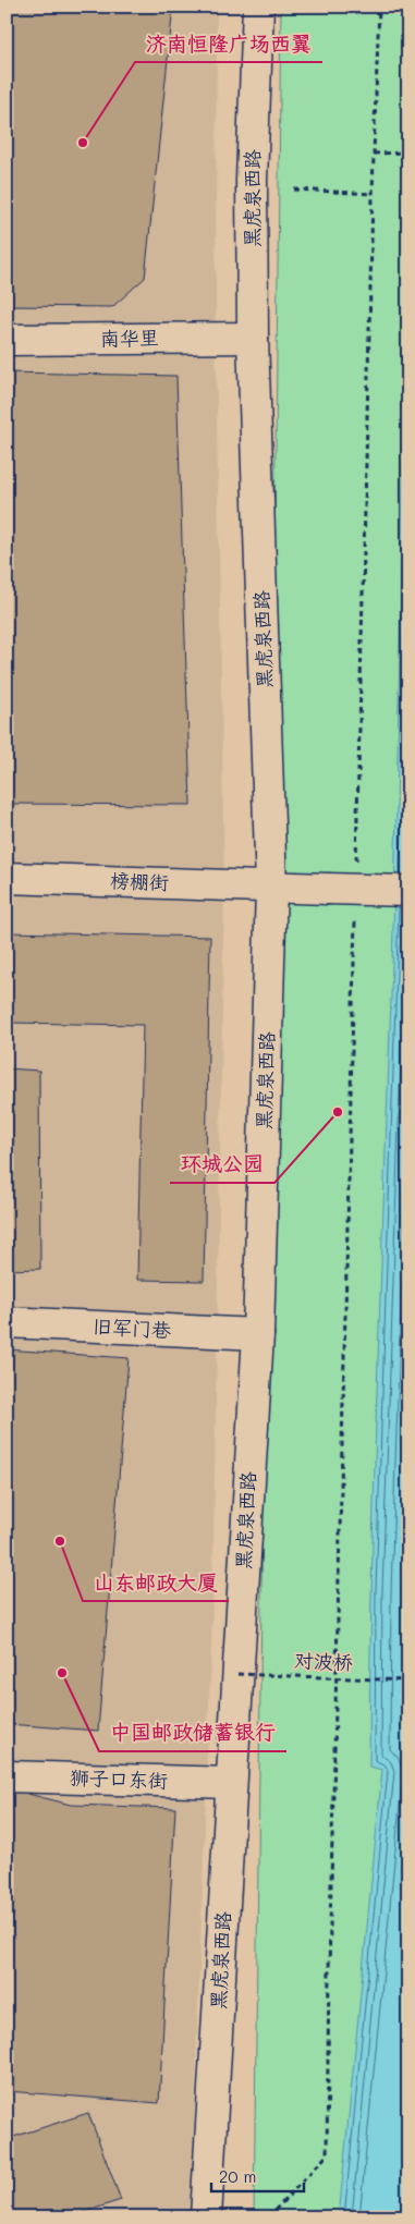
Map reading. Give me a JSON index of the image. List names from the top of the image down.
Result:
{
  "streets": {
    "street": [
      "黑虎泉西路",
      "南华里",
      "榜棚街",
      "旧军门巷",
      "狮子口东街"
    ],
    "path": ["对波桥"]
  },
  "crossings": [
    ["黑虎泉西路", "南华里"],
    ["黑虎泉西路", "榜棚街"],
    ["黑虎泉西路", "旧军门巷"],
    ["黑虎泉西路", "对波桥"],
    ["黑虎泉西路", "狮子口东街"]
  ],
  "places": [
    "济南恒隆广场西翼",
    "环城公园",
    "山东邮政大厦",
    "中国邮政储蓄银行"
  ],
  "scale_bar": "20 m"
}
